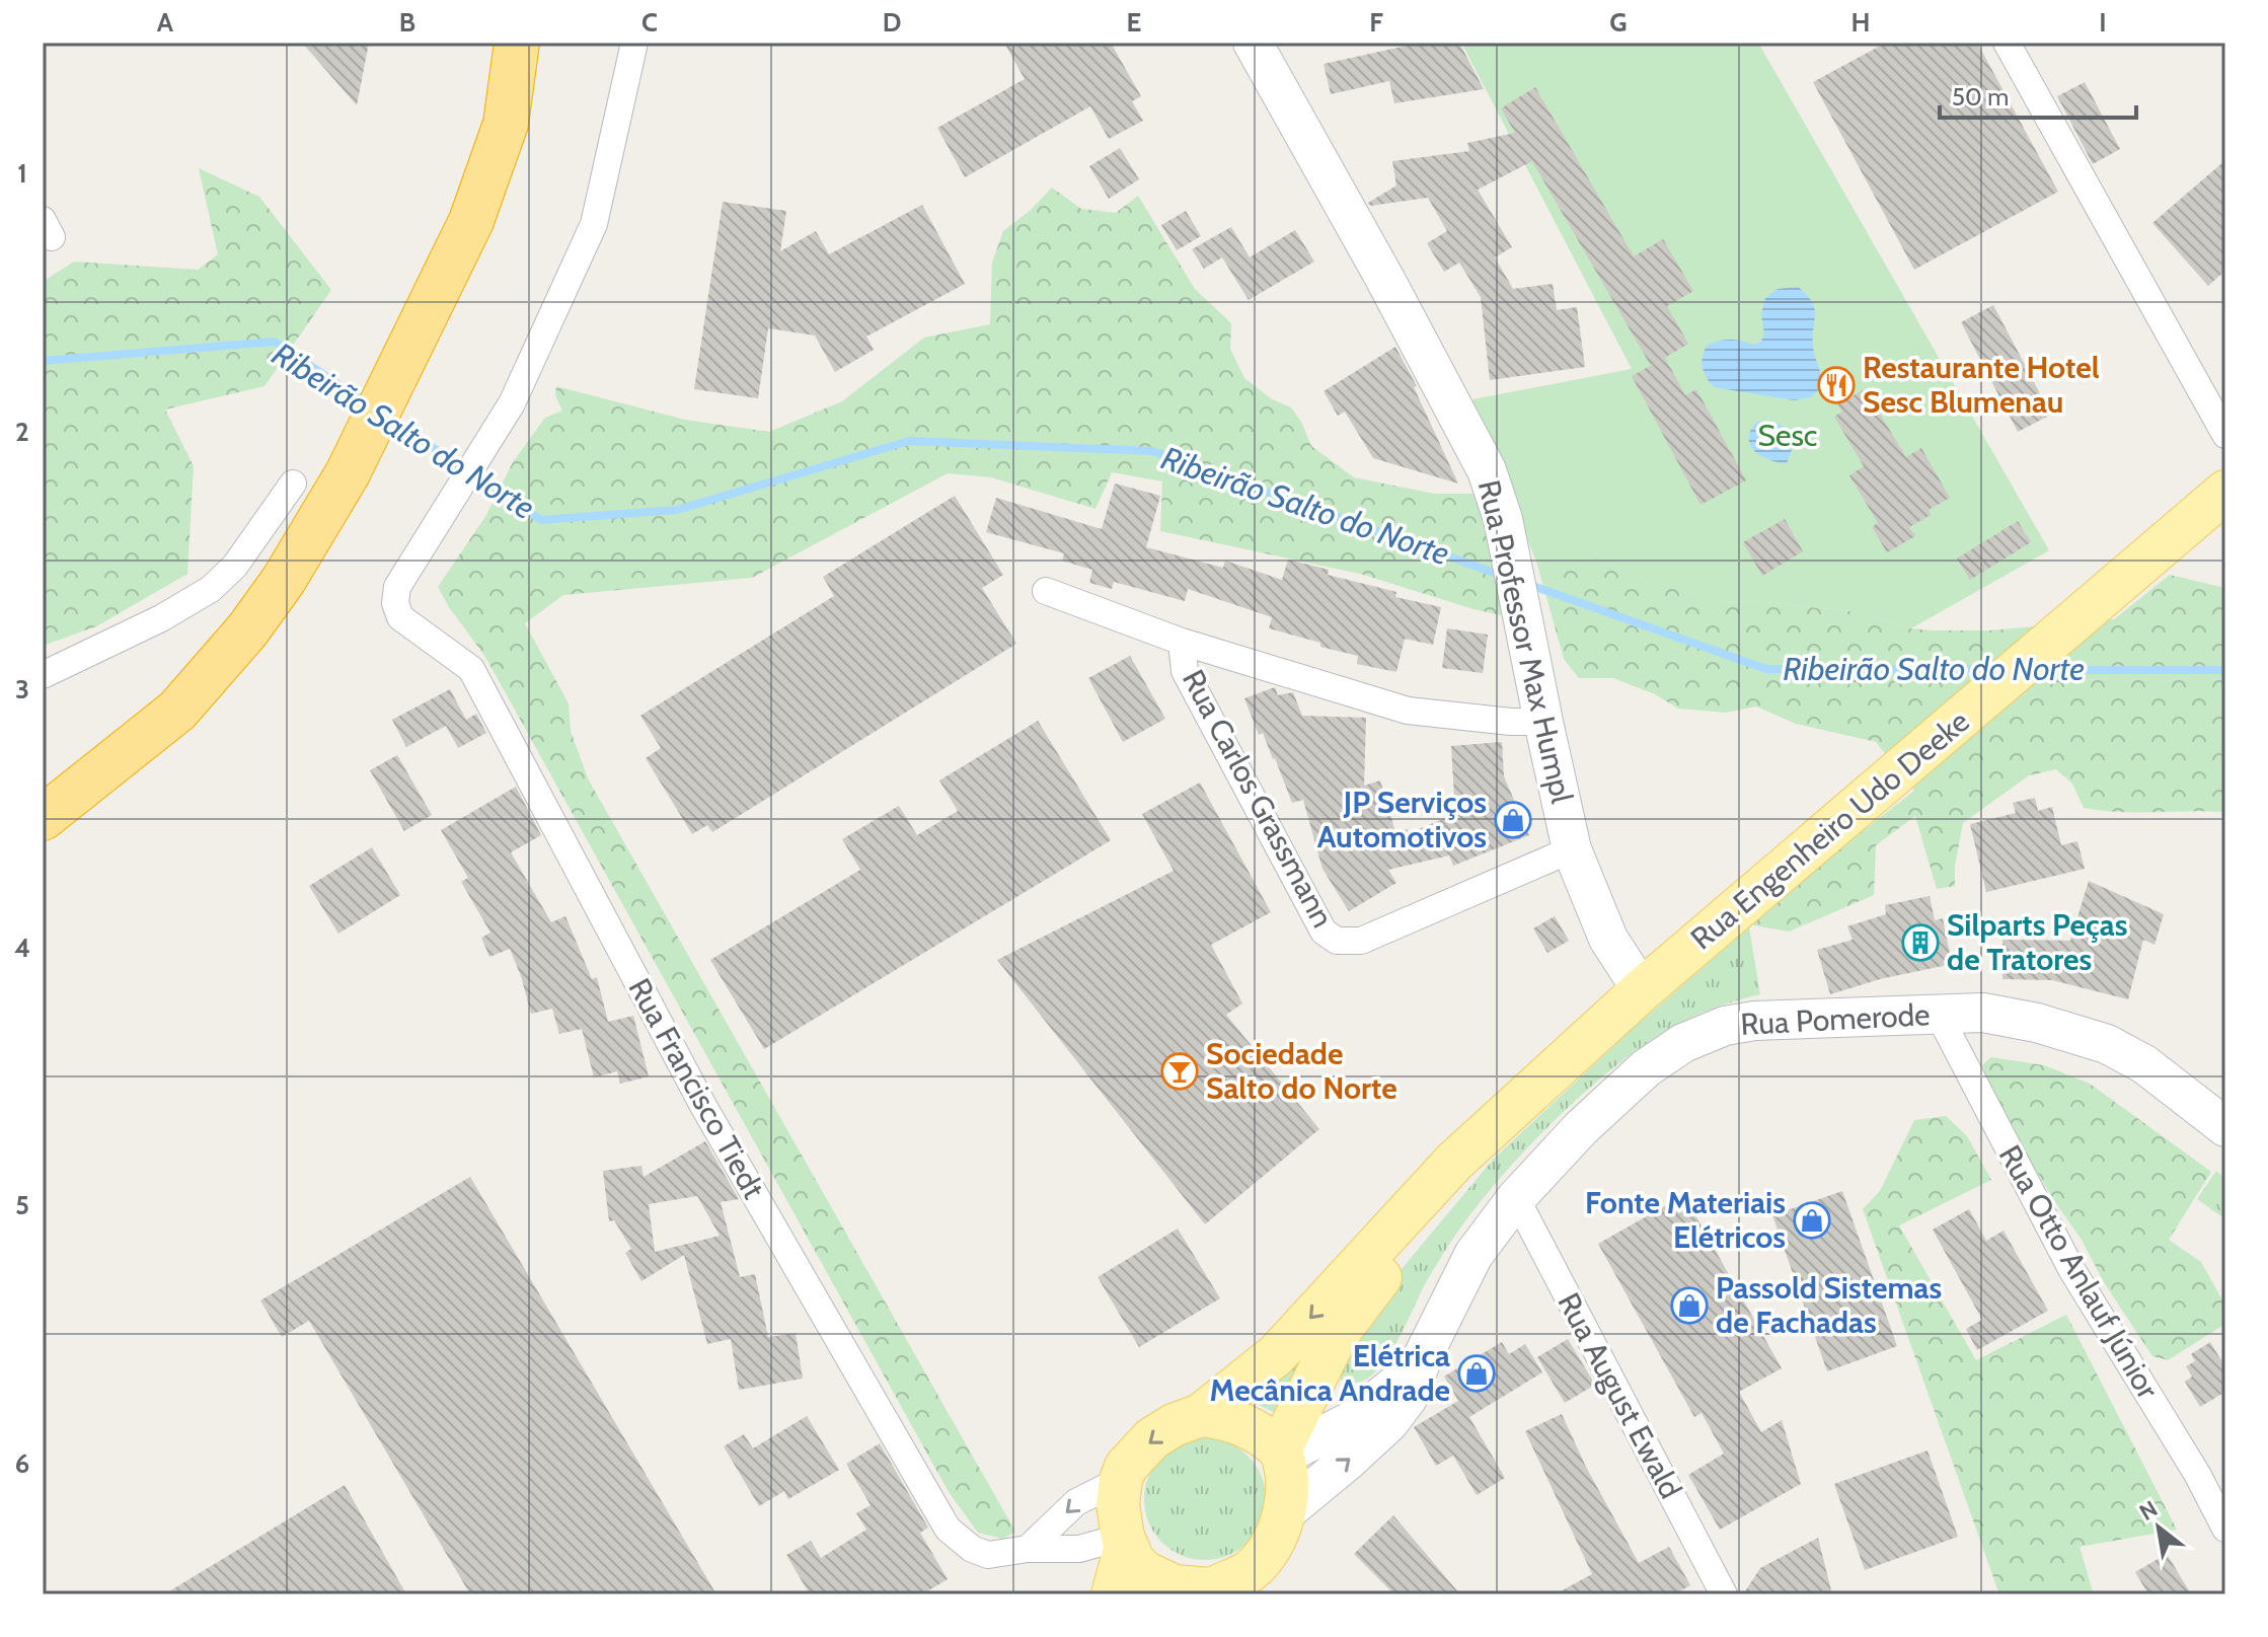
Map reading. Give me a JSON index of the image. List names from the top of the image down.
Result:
{
  "streets": {
    "main road": ["Rua Professor Max Humpl", "Rua Engenheiro Udo Deeke", "Rua Pomerode"],
    "street": [
      "Rua Carlos Grassmann",
      "Rua Francisco Tiedt",
      "Rua Otto Anlauf Júnior",
      "Rua August Ewald"
    ]
  },
  "crossings": [
    ["Rua Professor Max Humpl", "Rua Carlos Grassmann"],
    ["Rua Professor Max Humpl", "Rua Engenheiro Udo Deeke"],
    ["Rua Engenheiro Udo Deeke", "Rua Pomerode"],
    ["Rua Engenheiro Udo Deeke", "Rua Francisco Tiedt"],
    ["Rua Pomerode", "Rua Francisco Tiedt"],
    ["Rua Pomerode", "Rua Otto Anlauf Júnior"],
    ["Rua Pomerode", "Rua August Ewald"]
  ],
  "water": ["Ribeirão Salto do Norte"],
  "parks": ["Sesc"],
  "places": {
    "restaurant": ["Restaurante Hotel Sesc Blumenau"],
    "shop": [
      "JP Serviços Automotivos",
      "Fonte Materiais Elétricos",
      "Passold Sistemas de Fachadas",
      "Elétrica Mecânica Andrade"
    ],
    "building": ["Silparts Peças de Tratores"],
    "bar": ["Sociedade Salto do Norte"]
  },
  "scale_bar": "50 m",
  "north": "top left",
  "grid": {
    "columns": [
      "A",
      "B",
      "C",
      "D",
      "E",
      "F",
      "G",
      "H",
      "I"
    ],
    "rows": [
      "1",
      "2",
      "3",
      "4",
      "5",
      "6"
    ]
  }
}
